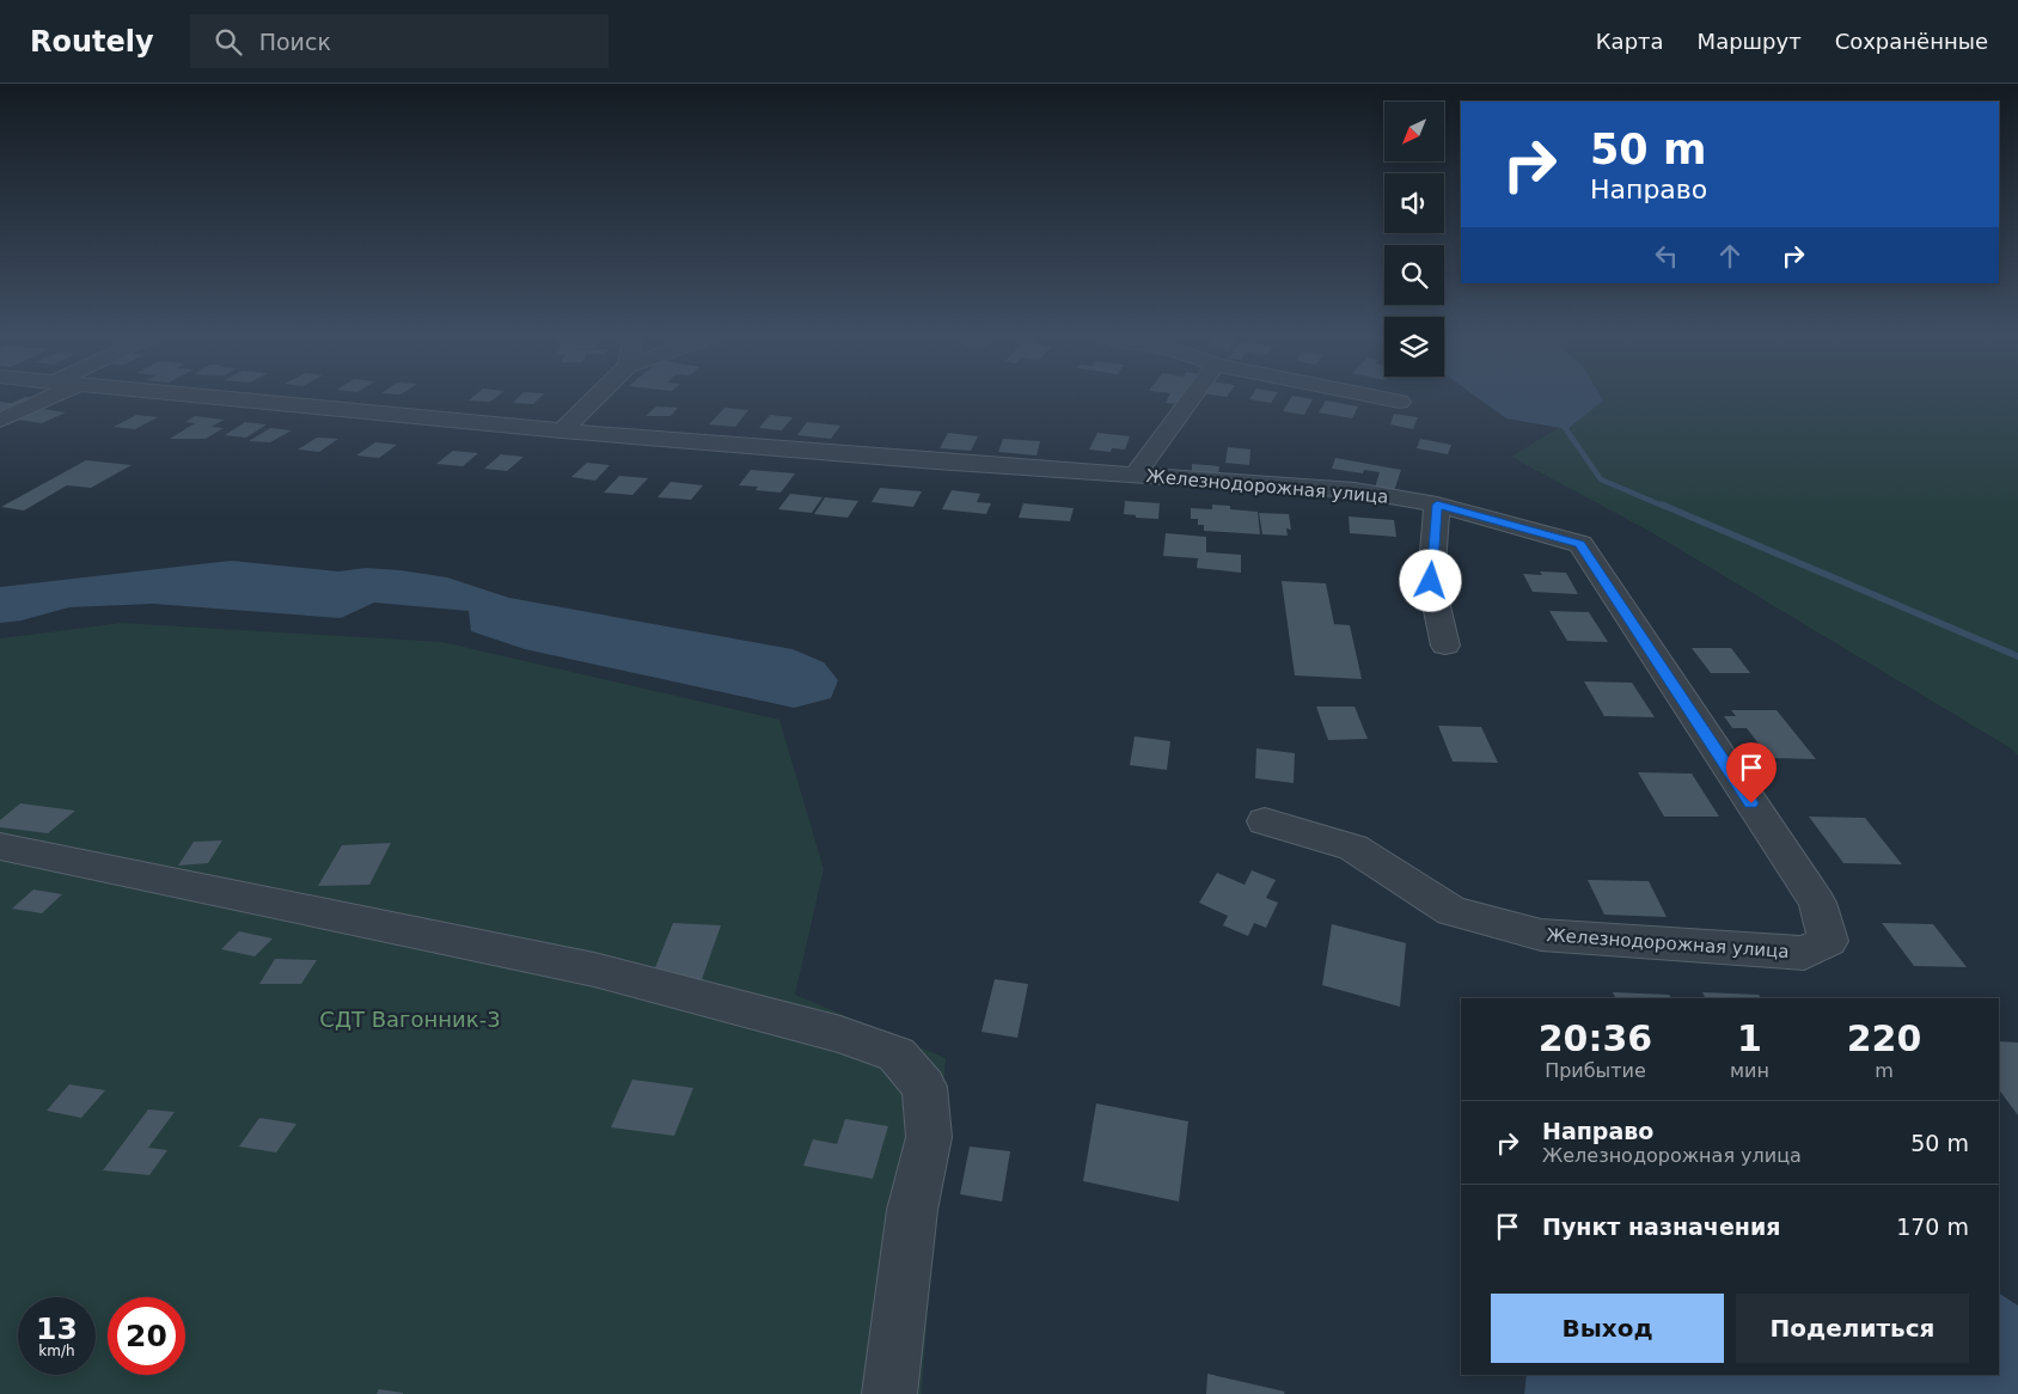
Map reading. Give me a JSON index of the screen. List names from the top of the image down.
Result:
{
  "streets": {
    "street": ["Железнодорожная улица"]
  },
  "parks": ["СДТ Вагонник-3"],
  "north": "bottom left",
  "page": {
    "header": "Routely",
    "search": "Поиск",
    "nav": ["Карта", "Маршрут", "Сохранённые"],
    "turn": ["50 m", "Направо"],
    "eta": [
      "20:36",
      "Прибытие",
      "1",
      "мин",
      "220",
      "m"
    ],
    "list": [
      {
        "name": "Направо",
        "note": "Железнодорожная улица",
        "value": "50 m"
      },
      {
        "name": "Пункт назначения",
        "value": "170 m"
      }
    ],
    "buttons": ["Выход", "Поделиться"],
    "speed": "13 km/h",
    "limit": "20"
  }
}
